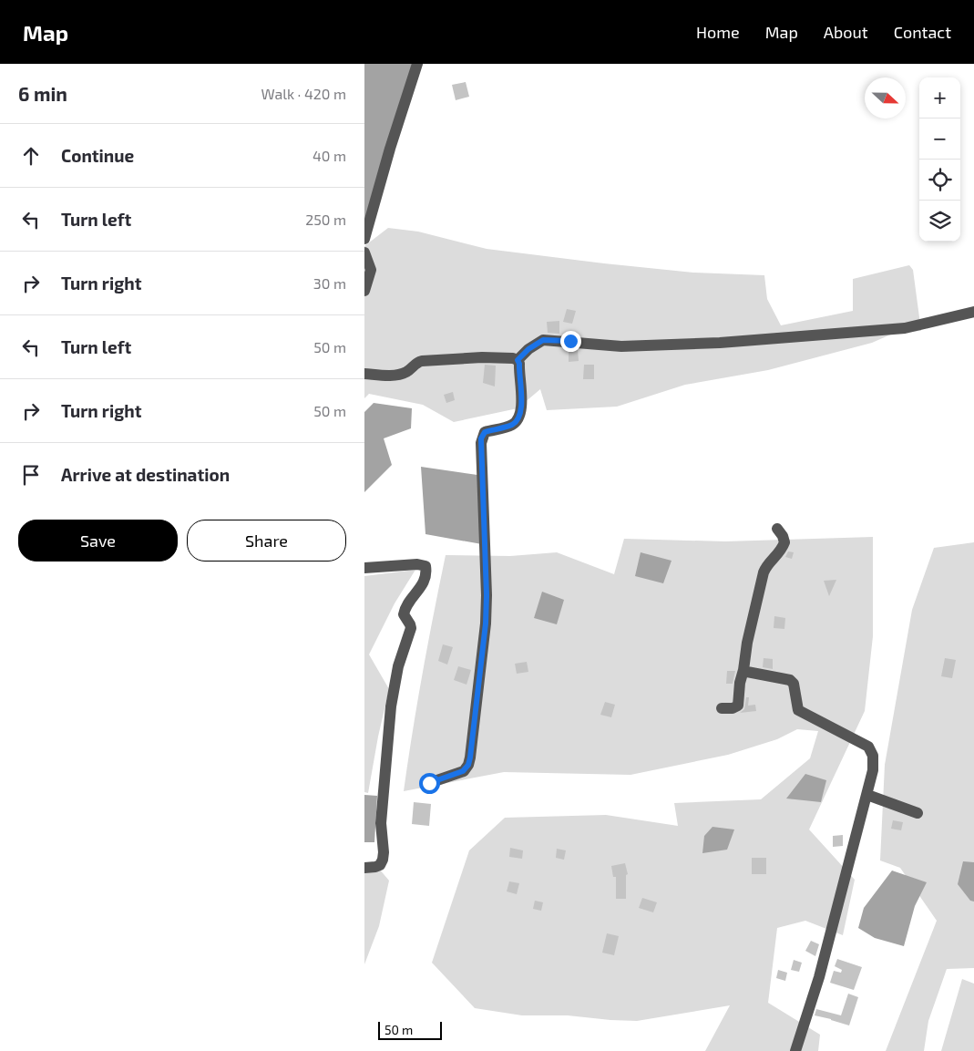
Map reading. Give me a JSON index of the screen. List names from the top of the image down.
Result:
{
  "scale_bar": "50 m",
  "north": "right",
  "page": {
    "header": "Map",
    "nav": [
      "Home",
      "Map",
      "About",
      "Contact"
    ],
    "heading": ["6 min", "Walk · 420 m"],
    "map_buttons": ["+", "−"],
    "list": [
      ["Continue", "40 m"],
      ["Turn left", "250 m"],
      ["Turn right", "30 m"],
      ["Turn left", "50 m"],
      ["Turn right", "50 m"],
      "Arrive at destination"
    ],
    "buttons": ["Save", "Share"],
    "scale": "50 m"
  }
}
